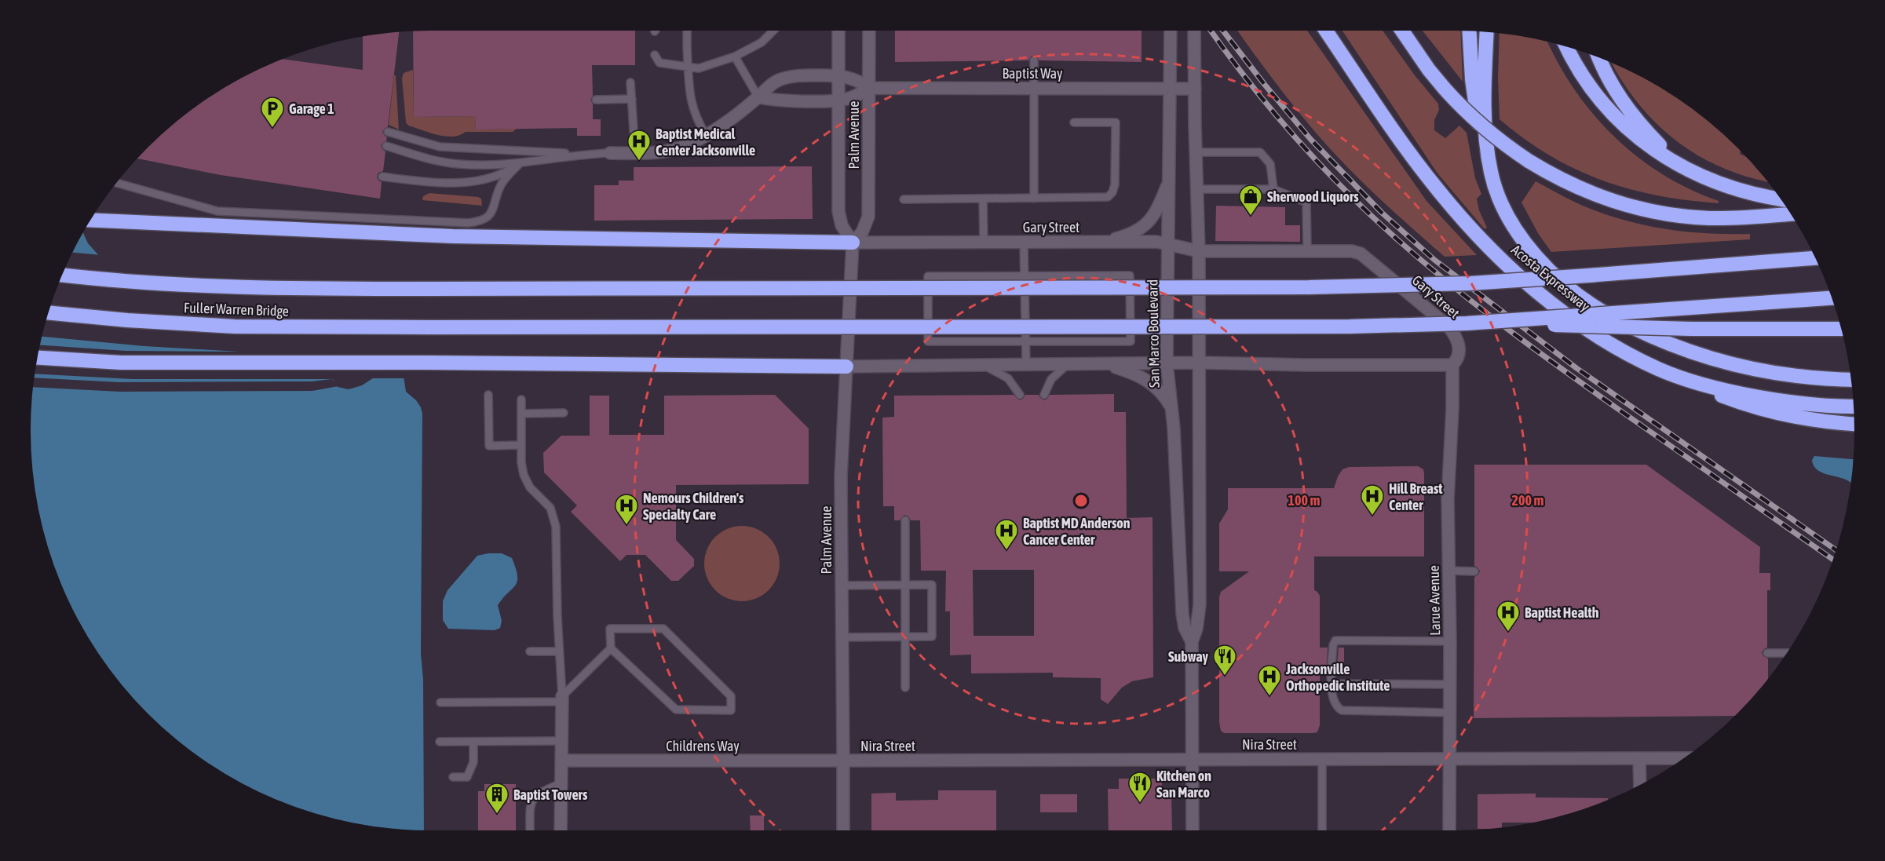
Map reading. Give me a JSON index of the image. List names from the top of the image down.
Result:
{
  "streets": {
    "highway": ["Acosta Expressway", "Fuller Warren Bridge"],
    "street": [
      "Baptist Way",
      "Palm Avenue",
      "Gary Street",
      "San Marco Boulevard",
      "Larue Avenue",
      "Nira Street",
      "Childrens Way"
    ]
  },
  "crossings": [
    ["Baptist Way", "Palm Avenue"],
    ["Baptist Way", "San Marco Boulevard"],
    ["Palm Avenue", "Gary Street"],
    ["Palm Avenue", "Nira Street"],
    ["Palm Avenue", "Childrens Way"],
    ["Gary Street", "San Marco Boulevard"],
    ["Gary Street", "Larue Avenue"],
    ["San Marco Boulevard", "Nira Street"],
    ["Larue Avenue", "Nira Street"],
    ["Nira Street", "Childrens Way"]
  ],
  "places": {
    "parking": ["Garage 1"],
    "hospital": [
      "Baptist Medical Center Jacksonville",
      "Hill Breast Center",
      "Nemours Children's Specialty Care",
      "Baptist MD Anderson Cancer Center",
      "Baptist Health",
      "Jacksonville Orthopedic Institute"
    ],
    "shop": ["Sherwood Liquors"],
    "restaurant": ["Subway", "Kitchen on San Marco"],
    "building": ["Baptist Towers"]
  },
  "rings": ["100 m", "200 m"]
}
